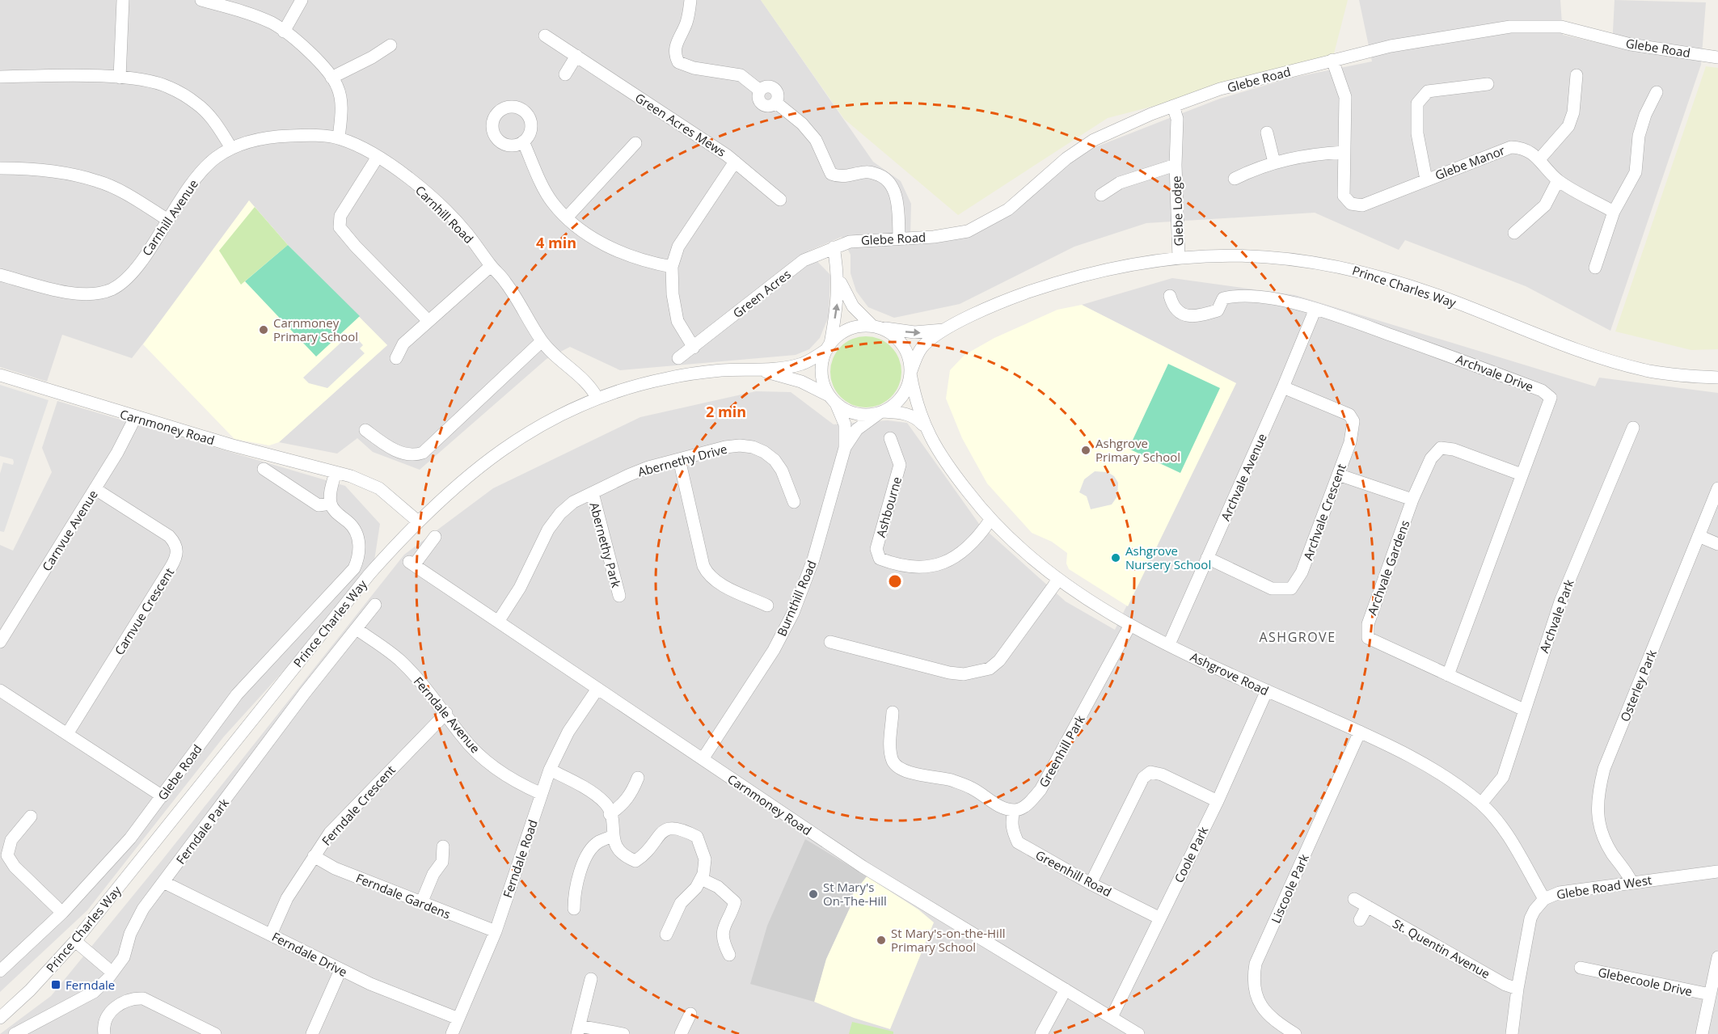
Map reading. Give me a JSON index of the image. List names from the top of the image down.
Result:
{
  "streets": {
    "street": [
      "Glebe Road",
      "Green Acres Mews",
      "Glebe Manor",
      "Glebe Lodge",
      "Carnhill Road",
      "Carnhill Avenue",
      "Prince Charles Way",
      "Green Acres",
      "Archvale Drive",
      "Carnmoney Road",
      "Abernethy Drive",
      "Archvale Avenue",
      "Ashbourne",
      "Archvale Crescent",
      "Carnvue Avenue",
      "Abernethy Park",
      "Archvale Gardens",
      "Burnthill Road",
      "Carnvue Crescent",
      "Archvale Park",
      "Ashgrove Road",
      "Osterley Park",
      "Ferndale Avenue",
      "Greenhill Park",
      "Ferndale Crescent",
      "Ferndale Park",
      "Coole Park",
      "Ferndale Road",
      "Greenhill Road",
      "Glebe Road West",
      "Liscoole Park",
      "Ferndale Gardens",
      "St. Quentin Avenue",
      "Ferndale Drive",
      "Glebecoole Drive"
    ]
  },
  "crossings": [
    ["Glebe Road", "Glebe Manor"],
    ["Glebe Road", "Glebe Lodge"],
    ["Glebe Road", "Green Acres"],
    ["Glebe Lodge", "Prince Charles Way"],
    ["Carnhill Road", "Carnhill Avenue"],
    ["Carnhill Road", "Prince Charles Way"],
    ["Prince Charles Way", "Carnmoney Road"],
    ["Prince Charles Way", "Burnthill Road"],
    ["Prince Charles Way", "Ashgrove Road"],
    ["Archvale Drive", "Archvale Avenue"],
    ["Archvale Drive", "Archvale Gardens"],
    ["Carnmoney Road", "Abernethy Drive"],
    ["Carnmoney Road", "Carnvue Avenue"],
    ["Carnmoney Road", "Burnthill Road"],
    ["Carnmoney Road", "Coole Park"],
    ["Carnmoney Road", "Ferndale Road"],
    ["Abernethy Drive", "Abernethy Park"],
    ["Archvale Avenue", "Archvale Crescent"],
    ["Archvale Avenue", "Ashgrove Road"],
    ["Ashbourne", "Ashgrove Road"],
    ["Carnvue Avenue", "Carnvue Crescent"],
    ["Archvale Gardens", "Archvale Park"],
    ["Burnthill Road", "Ashgrove Road"],
    ["Archvale Park", "Ashgrove Road"],
    ["Ashgrove Road", "Greenhill Park"],
    ["Ashgrove Road", "Coole Park"],
    ["Ashgrove Road", "Glebe Road West"],
    ["Ashgrove Road", "Liscoole Park"],
    ["Osterley Park", "Glebe Road West"],
    ["Ferndale Avenue", "Ferndale Crescent"],
    ["Ferndale Avenue", "Ferndale Park"],
    ["Ferndale Avenue", "Ferndale Road"],
    ["Greenhill Park", "Greenhill Road"],
    ["Ferndale Crescent", "Ferndale Gardens"],
    ["Ferndale Crescent", "Ferndale Drive"],
    ["Ferndale Park", "Ferndale Drive"],
    ["Coole Park", "Greenhill Road"],
    ["Ferndale Road", "Ferndale Gardens"],
    ["Ferndale Road", "Ferndale Drive"],
    ["Glebe Road West", "St. Quentin Avenue"]
  ],
  "districts": ["ASHGROVE"],
  "places": {
    "other": [
      "Carnmoney Primary School",
      "Ashgrove Primary School",
      "Ashgrove Nursery School",
      "St Mary's On-The-Hill",
      "St Mary's-on-the-Hill Primary School"
    ],
    "transit": ["Ferndale"]
  },
  "rings": ["4 min", "2 min"]
}
